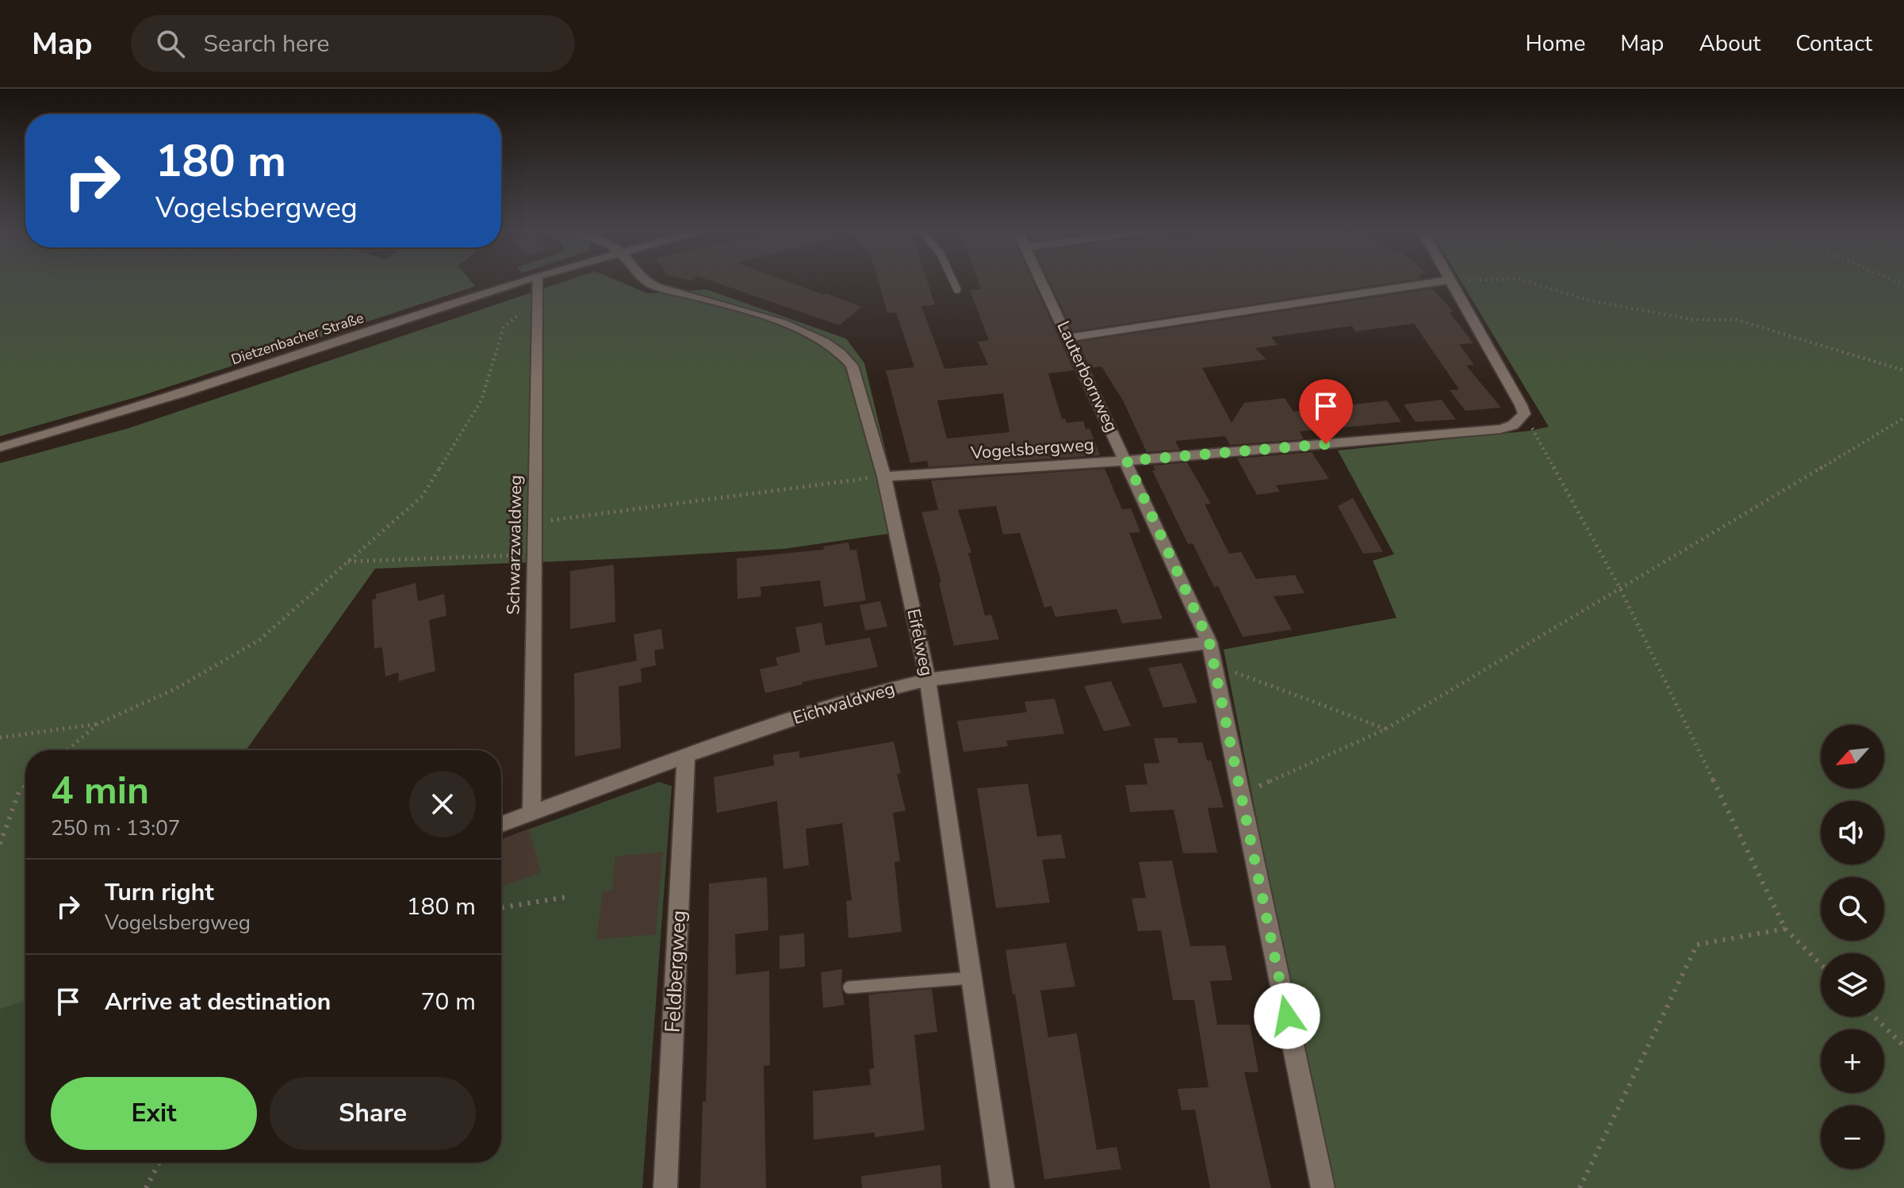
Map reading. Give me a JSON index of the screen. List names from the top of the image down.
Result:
{
  "streets": {
    "street": [
      "Dietzenbacher Straße",
      "Lauterbornweg",
      "Vogelsbergweg",
      "Schwarzwaldweg",
      "Eifelweg",
      "Eichwaldweg",
      "Feldbergweg"
    ]
  },
  "crossings": [
    ["Lauterbornweg", "Vogelsbergweg"],
    ["Lauterbornweg", "Eichwaldweg"],
    ["Vogelsbergweg", "Eifelweg"],
    ["Schwarzwaldweg", "Eichwaldweg"],
    ["Eifelweg", "Eichwaldweg"],
    ["Eichwaldweg", "Feldbergweg"]
  ],
  "north": "bottom left",
  "page": {
    "header": "Map",
    "search": "Search here",
    "nav": [
      "Home",
      "Map",
      "About",
      "Contact"
    ],
    "turn": ["180 m", "Vogelsbergweg"],
    "map_buttons": ["+", "−"],
    "heading": ["4 min", "250 m · 13:07"],
    "list": [
      {
        "name": "Turn right",
        "note": "Vogelsbergweg",
        "value": "180 m"
      },
      {
        "name": "Arrive at destination",
        "value": "70 m"
      }
    ],
    "buttons": ["Exit", "Share"]
  }
}
